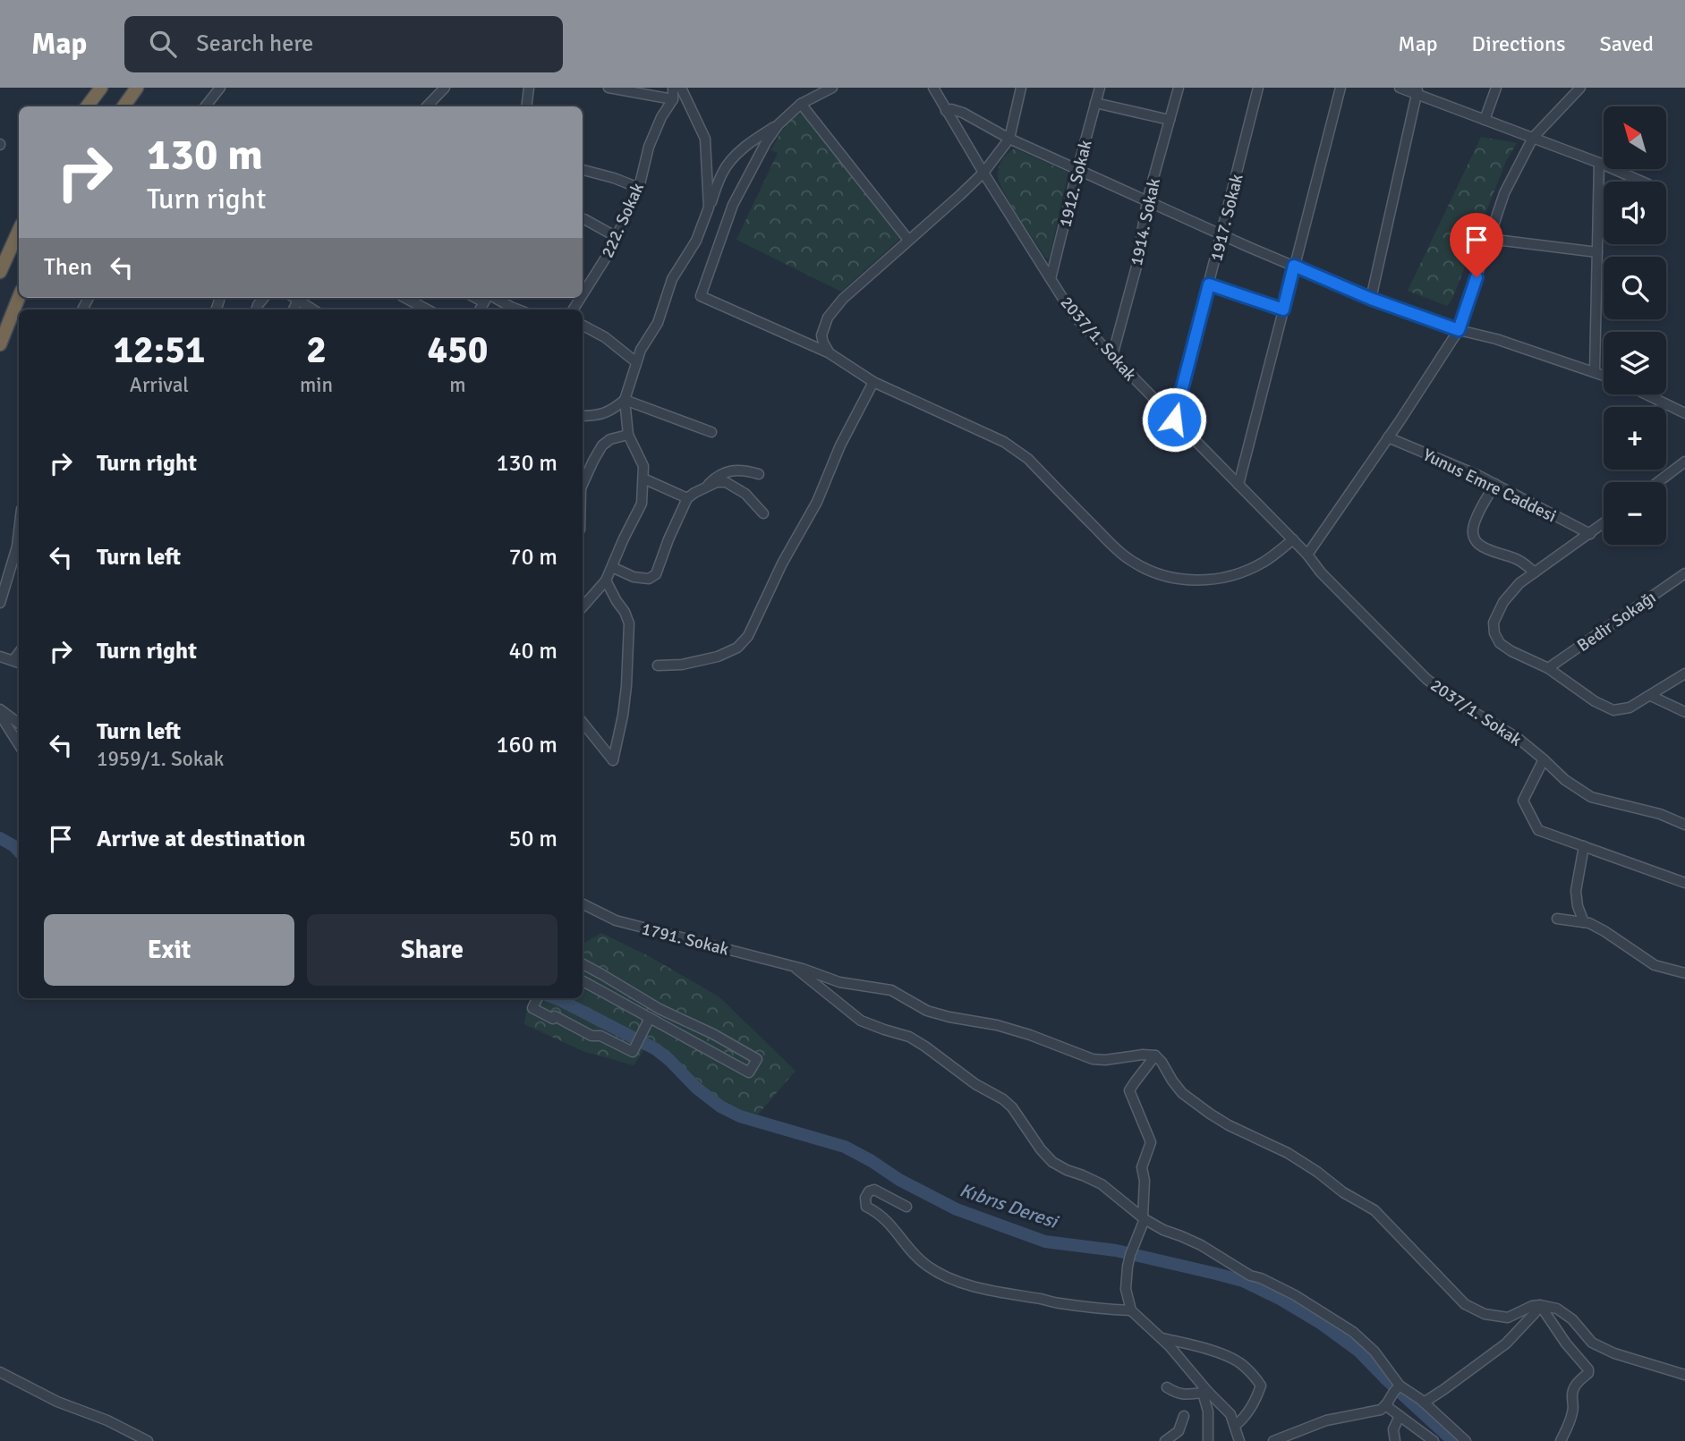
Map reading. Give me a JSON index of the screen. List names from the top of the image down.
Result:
{
  "streets": {
    "street": [
      "1912. Sokak",
      "1917. Sokak",
      "222. Sokak",
      "1914. Sokak",
      "2037/1. Sokak",
      "Yunus Emre Caddesi",
      "Bedir Sokağı",
      "1791. Sokak"
    ]
  },
  "crossings": [
    ["1912. Sokak", "2037/1. Sokak"],
    ["1917. Sokak", "2037/1. Sokak"],
    ["1914. Sokak", "2037/1. Sokak"]
  ],
  "water": ["Kıbrıs Deresi"],
  "north": "top left",
  "page": {
    "header": "Map",
    "search": "Search here",
    "nav": ["Map", "Directions", "Saved"],
    "map_buttons": ["+", "−"],
    "turn": ["130 m", "Turn right"],
    "then": "Then",
    "eta": [
      "12:51",
      "Arrival",
      "2",
      "min",
      "450",
      "m"
    ],
    "list": [
      {
        "name": "Turn right",
        "value": "130 m"
      },
      {
        "name": "Turn left",
        "value": "70 m"
      },
      {
        "name": "Turn right",
        "value": "40 m"
      },
      {
        "name": "Turn left",
        "note": "1959/1. Sokak",
        "value": "160 m"
      },
      {
        "name": "Arrive at destination",
        "value": "50 m"
      }
    ],
    "buttons": ["Exit", "Share"]
  }
}
